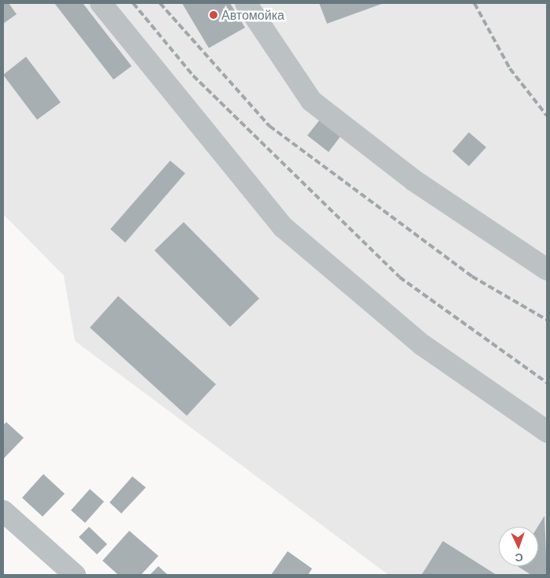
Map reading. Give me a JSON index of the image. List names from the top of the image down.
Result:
{
  "places": ["Автомойка"],
  "north": "bottom"
}
